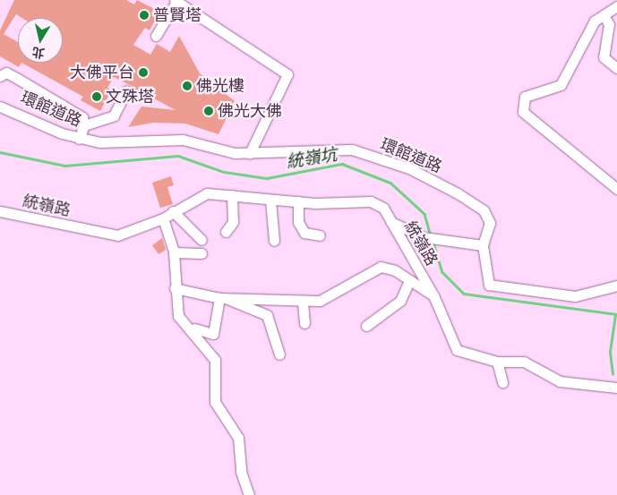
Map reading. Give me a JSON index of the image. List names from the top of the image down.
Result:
{
  "streets": {
    "street": ["環館道路", "統嶺路"]
  },
  "water": ["統嶺坑"],
  "places": [
    "普賢塔",
    "大佛平台",
    "佛光樓",
    "文殊塔",
    "佛光大佛"
  ],
  "north": "bottom"
}
